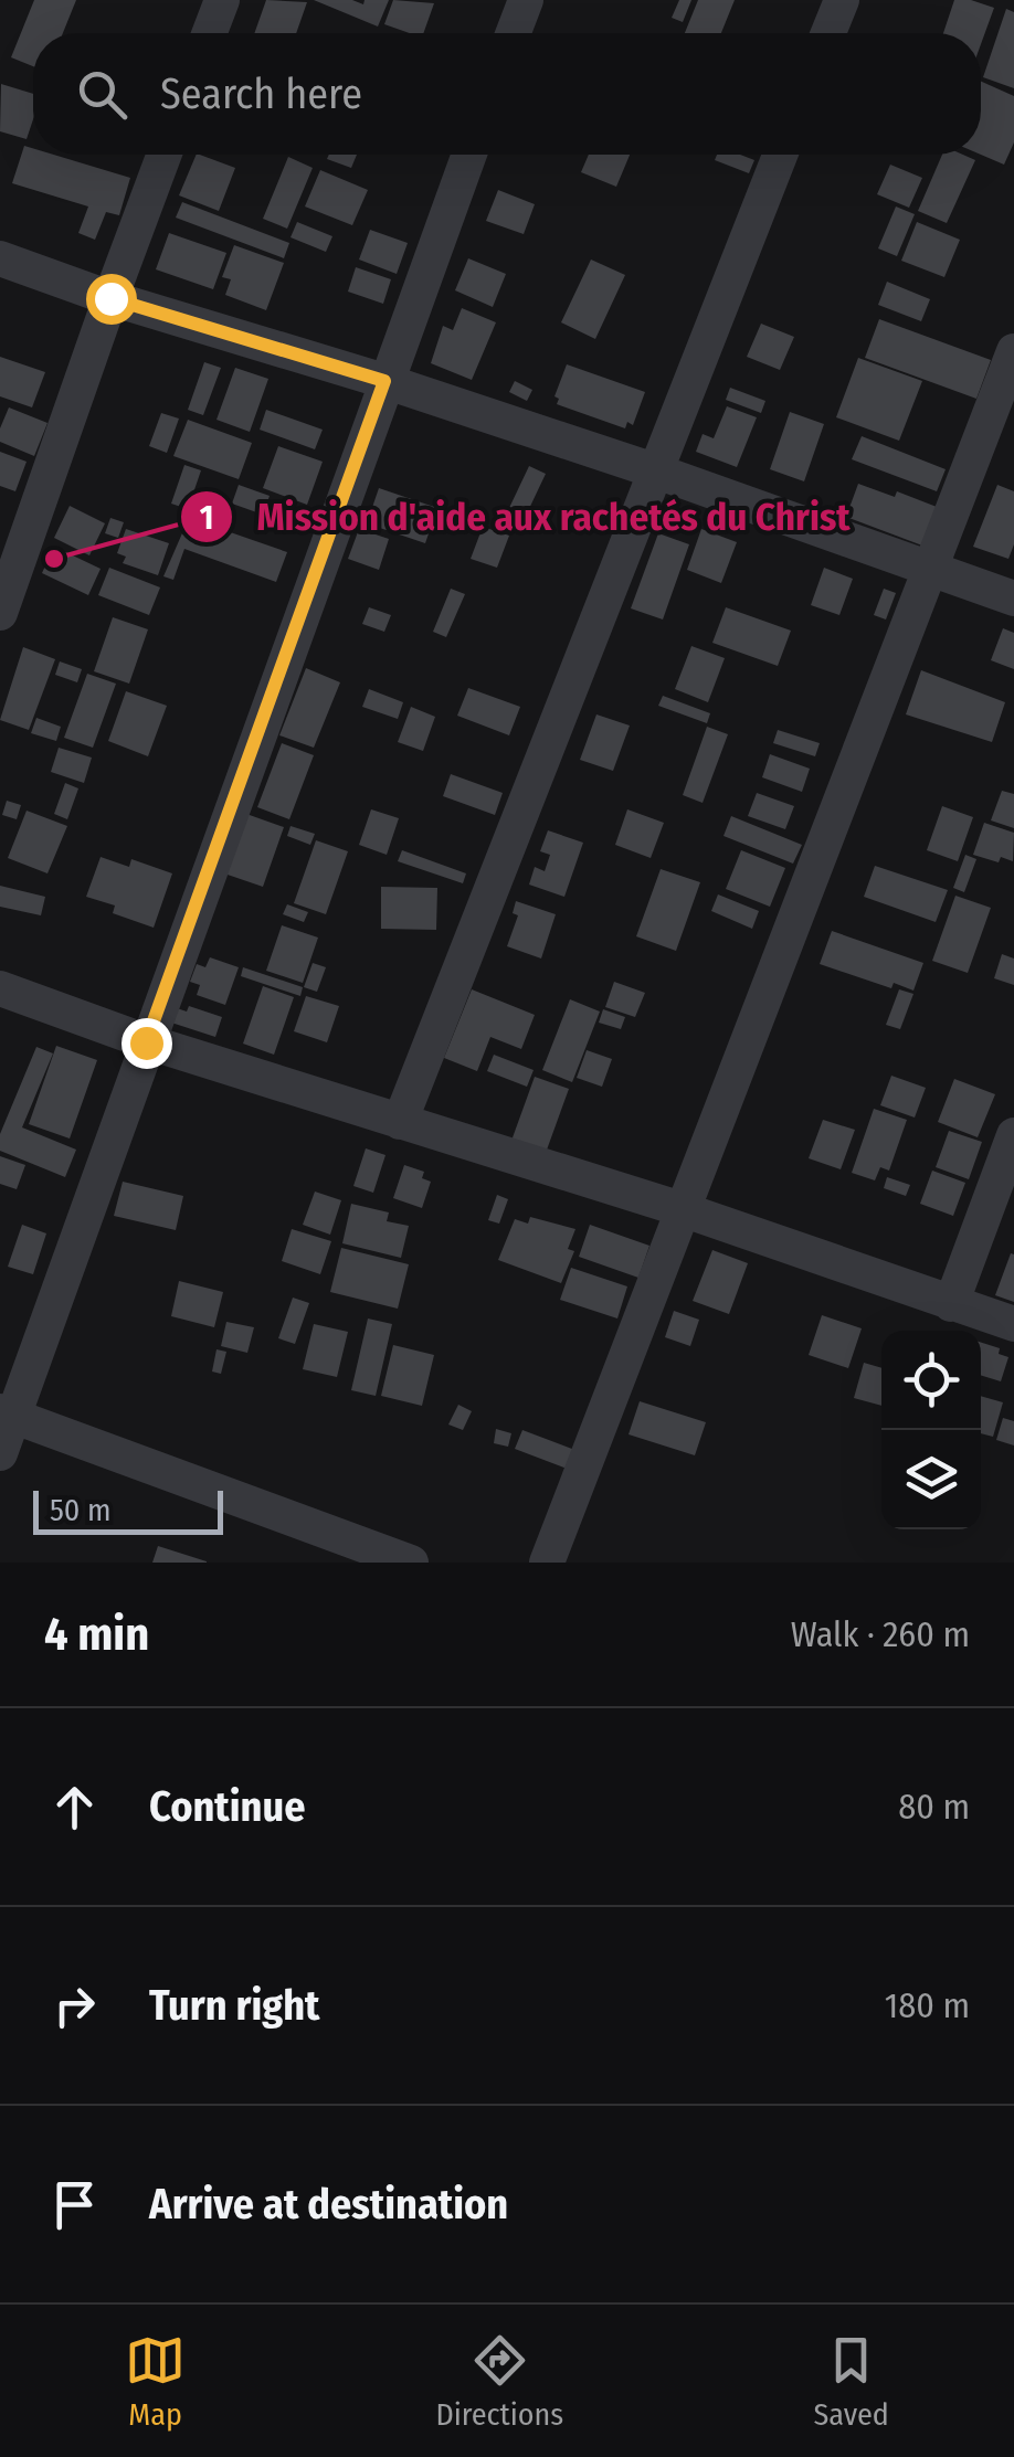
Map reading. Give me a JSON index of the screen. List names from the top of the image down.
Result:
{
  "places": ["Mission d'aide aux rachetés du Christ"],
  "scale_bar": "50 m",
  "page": {
    "search": "Search here",
    "scale": "50 m",
    "heading": ["4 min", "Walk · 260 m"],
    "list": [
      ["Continue", "80 m"],
      ["Turn right", "180 m"],
      "Arrive at destination"
    ],
    "nav": ["Map", "Directions", "Saved"]
  }
}
